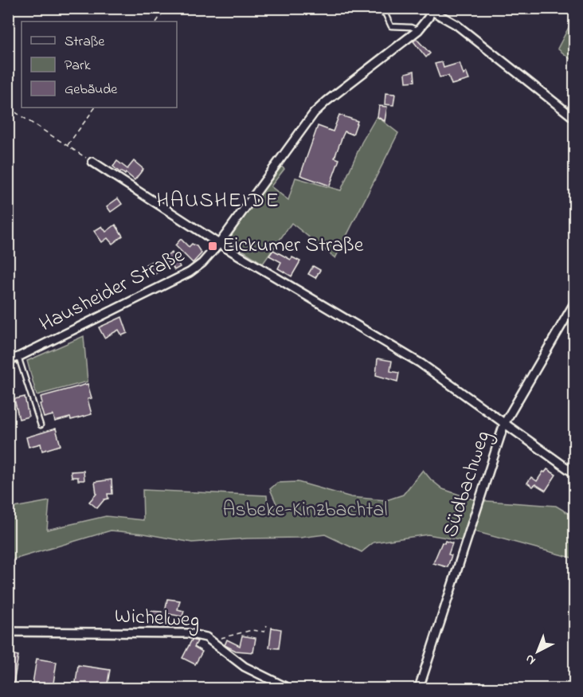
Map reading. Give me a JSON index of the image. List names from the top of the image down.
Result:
{
  "streets": {
    "street": ["Hausheider Straße", "Südbachweg", "Wichelweg"]
  },
  "districts": ["HAUSHEIDE"],
  "parks": ["Asbeke-Kinzbachtal"],
  "places": {
    "transit": ["Eickumer Straße"]
  },
  "legend": ["Straße", "Park", "Gebäude"],
  "north": "bottom left"
}
